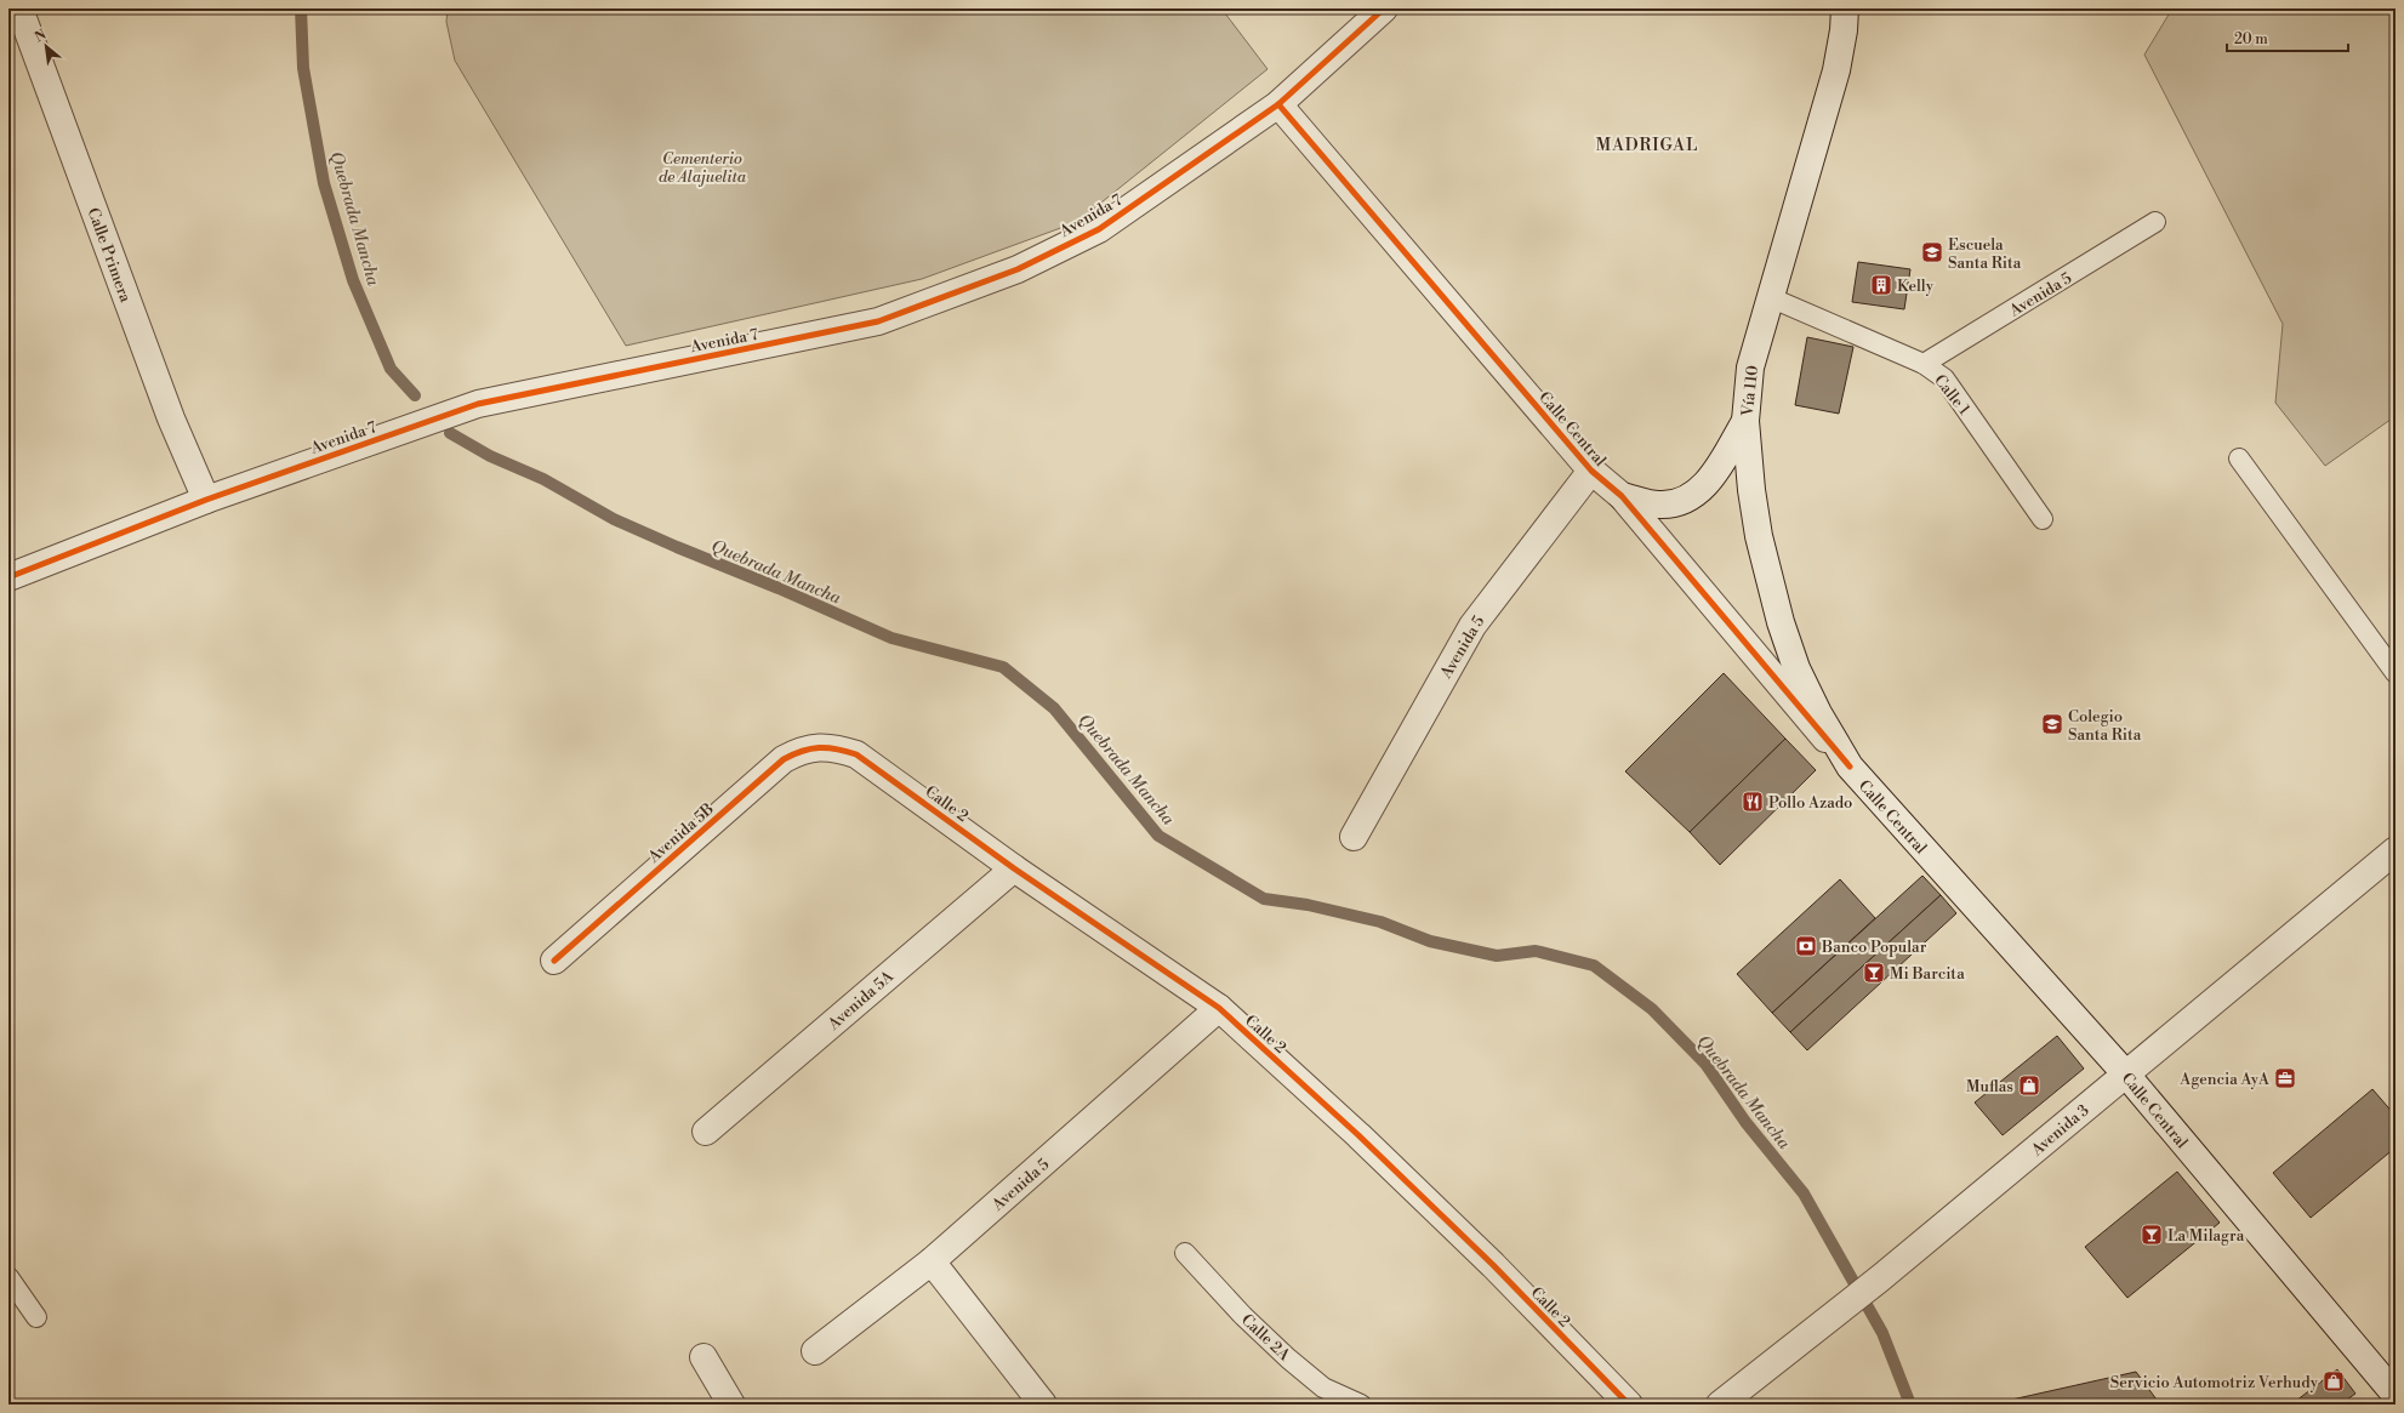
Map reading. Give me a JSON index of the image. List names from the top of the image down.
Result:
{
  "streets": {
    "street": [
      "Avenida 7",
      "Calle Primera",
      "Avenida 5",
      "Vía 110",
      "Calle Central",
      "Calle 2",
      "Avenida 5B",
      "Avenida 5A",
      "Avenida 3"
    ],
    "lane": ["Calle 1", "Calle 2A"]
  },
  "crossings": [
    ["Avenida 7", "Calle Primera"],
    ["Avenida 7", "Calle Central"],
    ["Avenida 5", "Calle 1"],
    ["Avenida 5", "Calle Central"],
    ["Avenida 5", "Calle 2"],
    ["Vía 110", "Calle 1"],
    ["Vía 110", "Calle Central"],
    ["Calle Central", "Avenida 3"],
    ["Calle 2", "Avenida 5B"],
    ["Calle 2", "Avenida 5A"]
  ],
  "districts": ["MADRIGAL"],
  "water": ["Quebrada Mancha"],
  "parks": ["Cementerio de Alajuelita"],
  "places": {
    "school or university": ["Escuela Santa Rita", "Colegio Santa Rita"],
    "building": ["Kelly"],
    "restaurant": ["Pollo Azado"],
    "bank": ["Banco Popular"],
    "bar": ["Mi Barcita", "La Milagra"],
    "office": ["Agencia AyA"],
    "shop": ["Muflas", "Servicio Automotriz Verhudy"]
  },
  "scale_bar": "20 m",
  "north": "top left"
}
